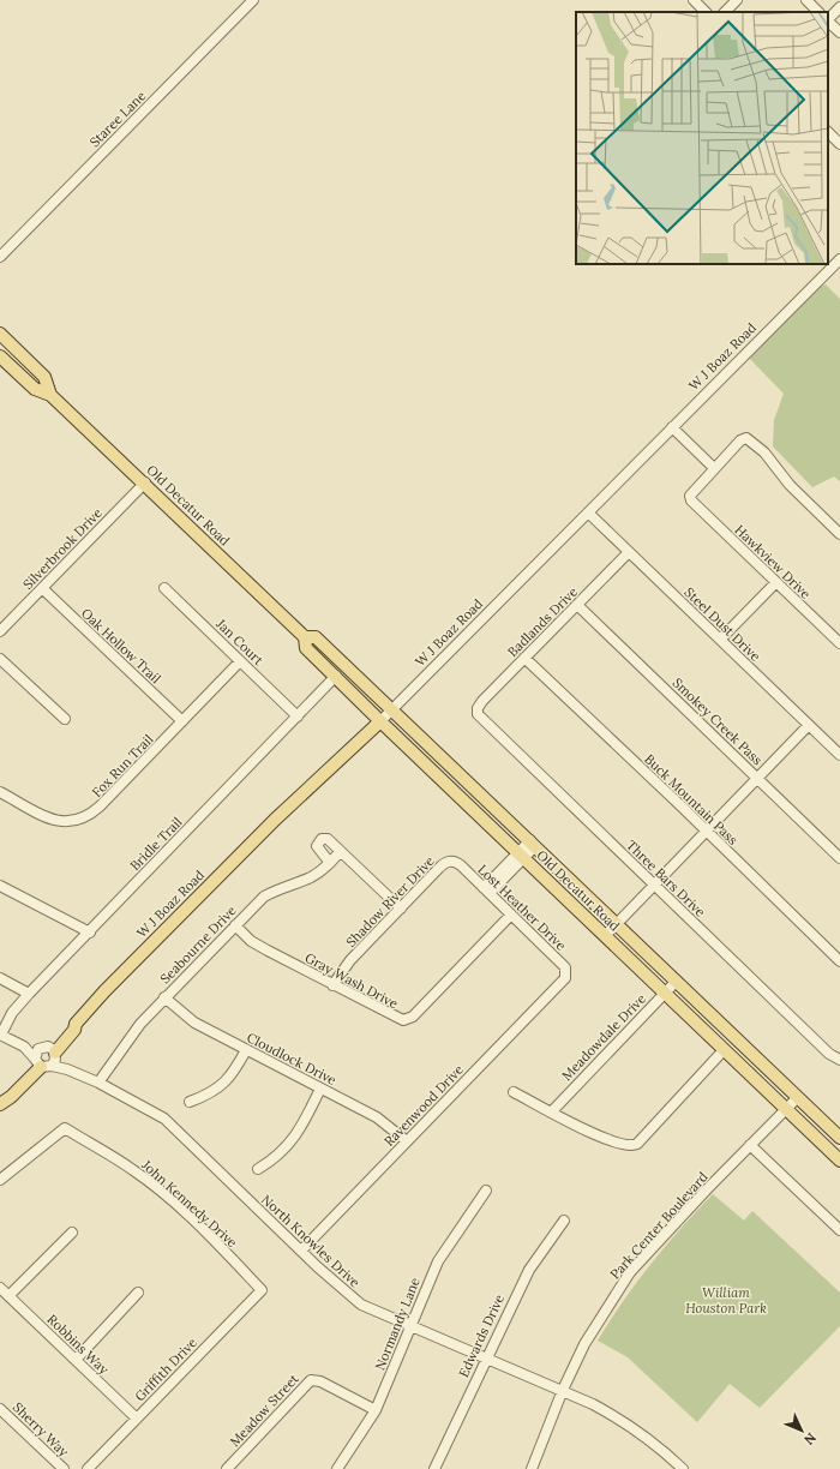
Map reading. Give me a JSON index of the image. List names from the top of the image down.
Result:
{
  "streets": {
    "main road": ["W J Boaz Road", "Old Decatur Road"],
    "street": [
      "Staree Lane",
      "Silverbrook Drive",
      "Hawkview Drive",
      "Badlands Drive",
      "Steel Dust Drive",
      "Jan Court",
      "Oak Hollow Trail",
      "Smokey Creek Pass",
      "Fox Run Trail",
      "Buck Mountain Pass",
      "Bridle Trail",
      "Three Bars Drive",
      "Shadow River Drive",
      "Lost Heather Drive",
      "Seabourne Drive",
      "Gray Wash Drive",
      "Meadowdale Drive",
      "Cloudlock Drive",
      "Ravenwood Drive",
      "John Kennedy Drive",
      "Park Center Boulevard",
      "North Knowles Drive",
      "Normandy Lane",
      "Edwards Drive",
      "Robbins Way",
      "Griffith Drive",
      "Meadow Street",
      "Sherry Way"
    ]
  },
  "crossings": [
    ["W J Boaz Road", "Old Decatur Road"],
    ["W J Boaz Road", "Steel Dust Drive"],
    ["W J Boaz Road", "North Knowles Drive"],
    ["Old Decatur Road", "Silverbrook Drive"],
    ["Old Decatur Road", "Bridle Trail"],
    ["Old Decatur Road", "Meadowdale Drive"],
    ["Old Decatur Road", "Park Center Boulevard"],
    ["Silverbrook Drive", "Oak Hollow Trail"],
    ["Badlands Drive", "Steel Dust Drive"],
    ["Badlands Drive", "Smokey Creek Pass"],
    ["Badlands Drive", "Buck Mountain Pass"],
    ["Badlands Drive", "Three Bars Drive"],
    ["Jan Court", "Fox Run Trail"],
    ["Jan Court", "Bridle Trail"],
    ["Oak Hollow Trail", "Fox Run Trail"],
    ["Shadow River Drive", "Lost Heather Drive"],
    ["Shadow River Drive", "Gray Wash Drive"],
    ["Lost Heather Drive", "Gray Wash Drive"],
    ["Lost Heather Drive", "Ravenwood Drive"],
    ["Seabourne Drive", "Gray Wash Drive"],
    ["Seabourne Drive", "Cloudlock Drive"],
    ["Seabourne Drive", "North Knowles Drive"],
    ["Cloudlock Drive", "Ravenwood Drive"],
    ["Ravenwood Drive", "North Knowles Drive"],
    ["John Kennedy Drive", "Griffith Drive"],
    ["Park Center Boulevard", "North Knowles Drive"],
    ["North Knowles Drive", "Normandy Lane"],
    ["North Knowles Drive", "Edwards Drive"],
    ["Normandy Lane", "Meadow Street"],
    ["Robbins Way", "Griffith Drive"]
  ],
  "parks": ["William Houston Park"],
  "north": "bottom right"
}
